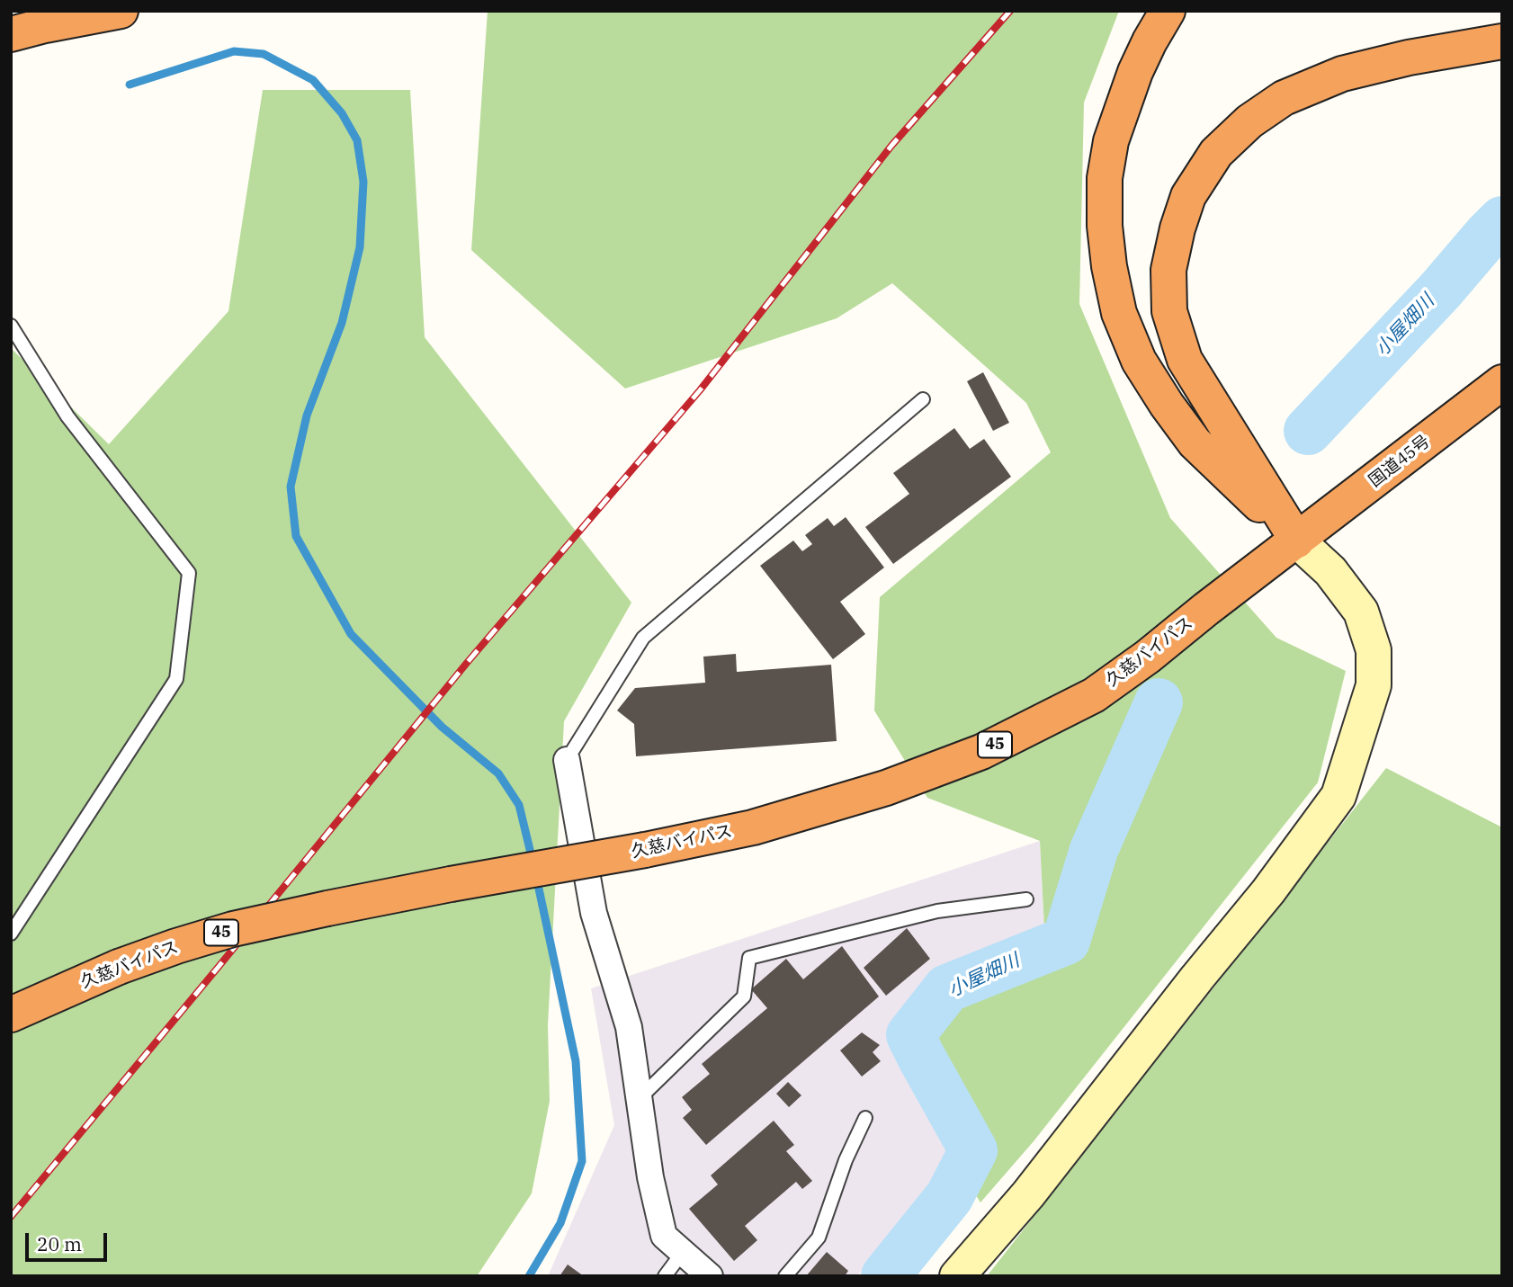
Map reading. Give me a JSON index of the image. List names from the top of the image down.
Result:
{
  "streets": {
    "highway": ["国道45号", "久慈バイパス", "45"]
  },
  "crossings": [
    ["国道45号", "久慈バイパス"]
  ],
  "water": ["小屋畑川"],
  "scale_bar": "20 m"
}
